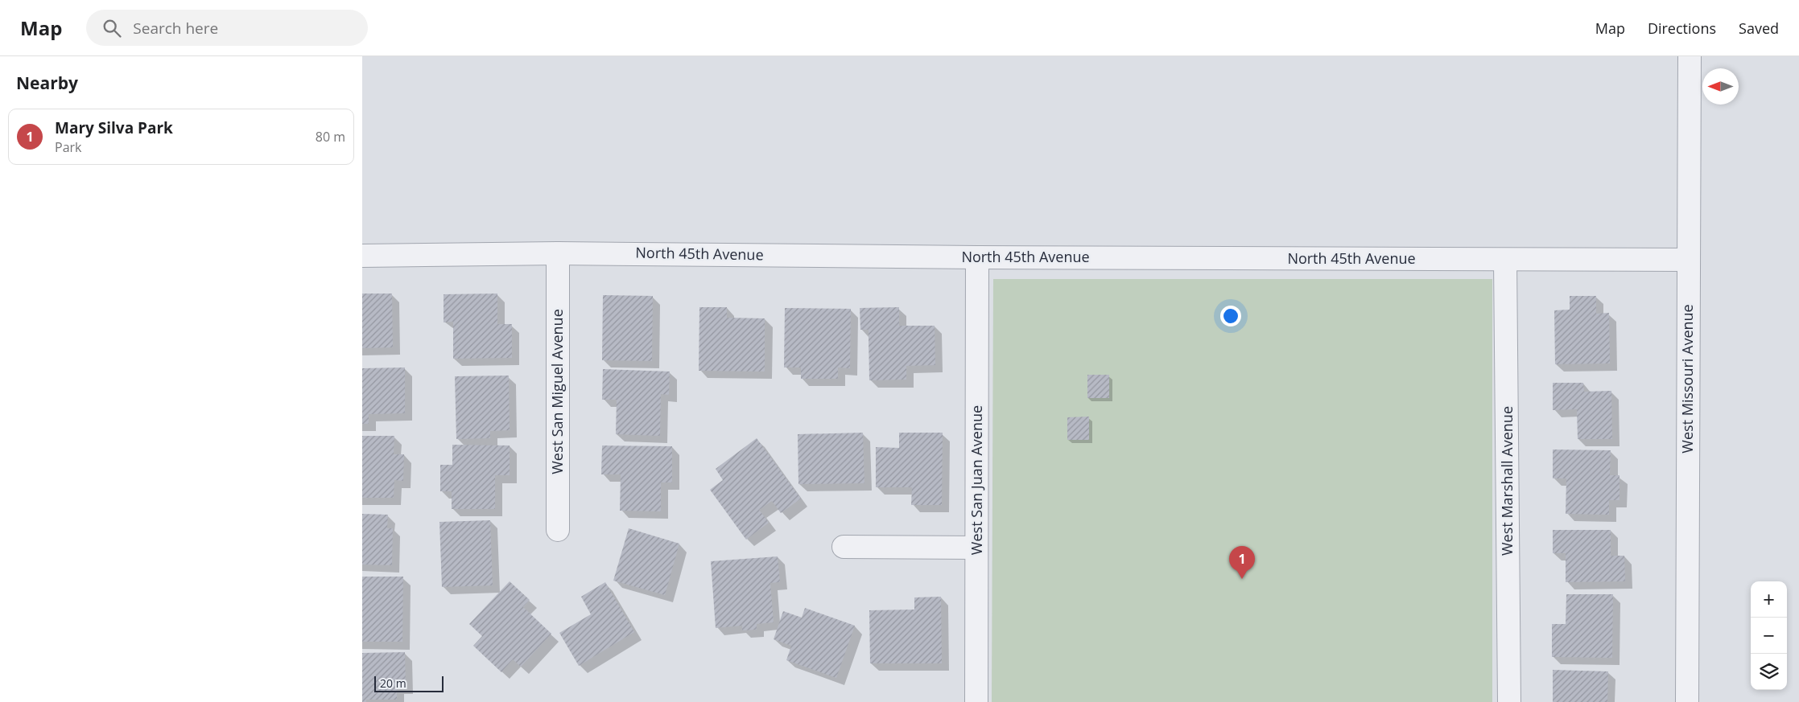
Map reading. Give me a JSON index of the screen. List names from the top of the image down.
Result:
{
  "streets": {
    "street": [
      "North 45th Avenue",
      "West Missouri Avenue",
      "West San Miguel Avenue",
      "West San Juan Avenue",
      "West Marshall Avenue"
    ]
  },
  "crossings": [
    ["North 45th Avenue", "West Missouri Avenue"],
    ["North 45th Avenue", "West San Miguel Avenue"],
    ["North 45th Avenue", "West San Juan Avenue"],
    ["North 45th Avenue", "West Marshall Avenue"]
  ],
  "scale_bar": "20 m",
  "north": "left",
  "page": {
    "header": "Map",
    "search": "Search here",
    "nav": ["Map", "Directions", "Saved"],
    "heading": "Nearby",
    "list": [
      {
        "mark": "1",
        "name": "Mary Silva Park",
        "note": "Park",
        "value": "80 m"
      }
    ],
    "pins": "1",
    "map_buttons": ["+", "−"],
    "scale": "20 m"
  }
}
